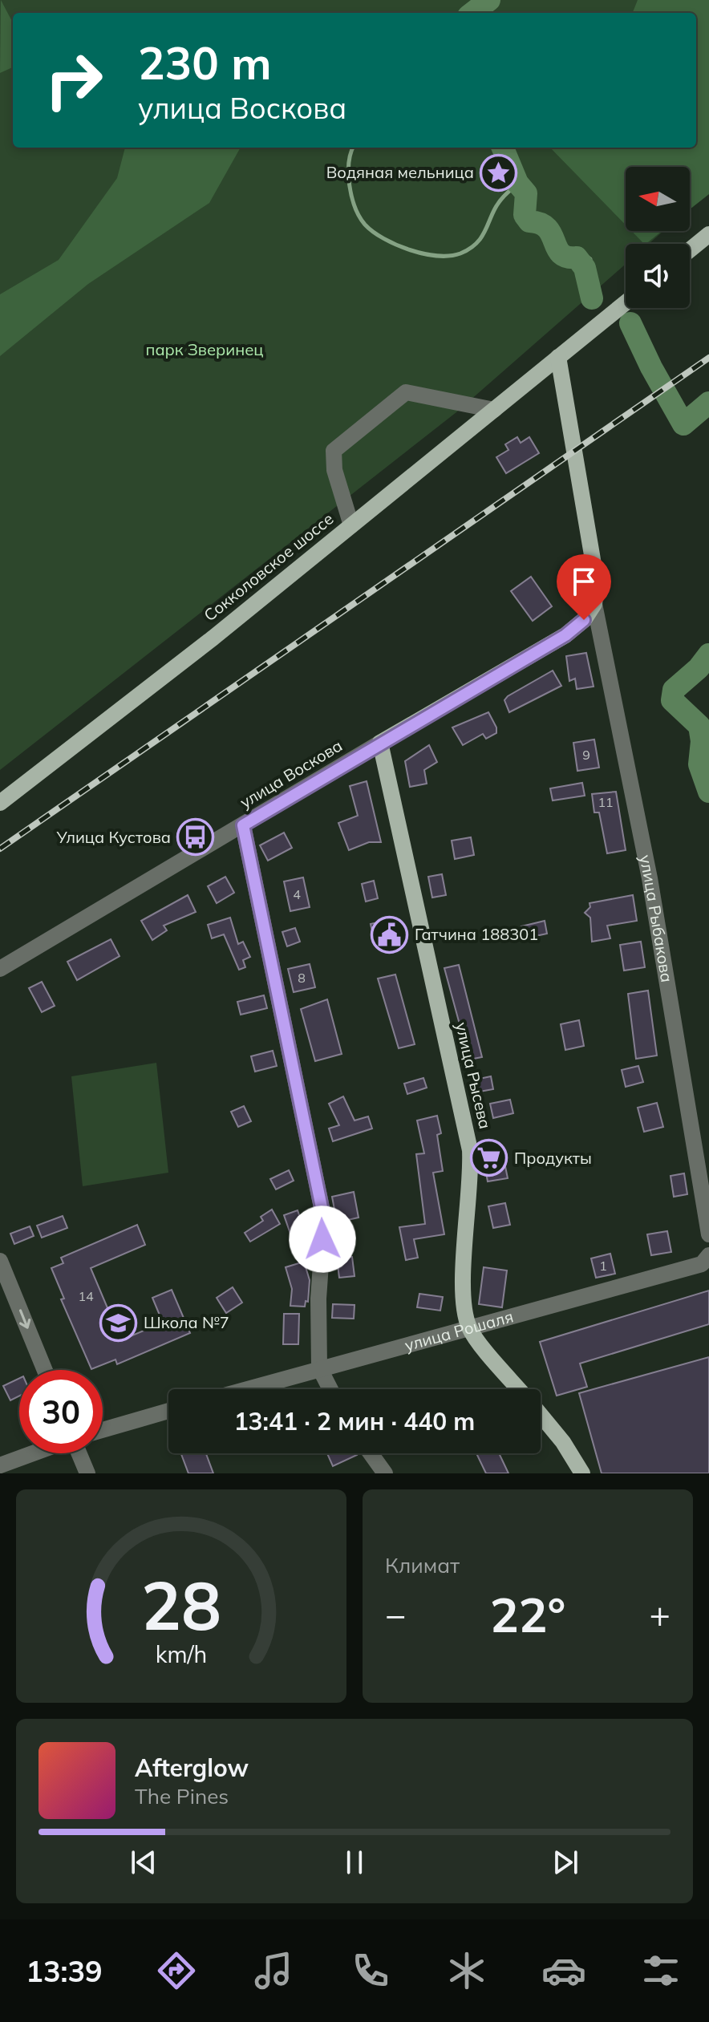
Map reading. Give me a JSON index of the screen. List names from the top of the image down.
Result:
{
  "streets": {
    "main road": ["Сокколовское шоссе", "улица Воскова", "улица Рысева"],
    "street": ["улица Рыбакова", "улица Рошаля"]
  },
  "crossings": [
    ["Сокколовское шоссе", "улица Воскова"],
    ["улица Воскова", "улица Рыбакова"],
    ["улица Воскова", "улица Рысева"],
    ["улица Рысева", "улица Рошаля"]
  ],
  "parks": ["парк Зверинец"],
  "places": {
    "place": ["Водяная мельница"],
    "bus stop": ["Улица Кустова"],
    "public building": ["Гатчина 188301"],
    "supermarket": ["Продукты"],
    "school or university": ["Школа №7"]
  },
  "house_numbers": [
    "9",
    "11",
    "4",
    "8",
    "1",
    "14"
  ],
  "north": "left",
  "page": {
    "turn": ["230 m", "улица Воскова"],
    "limit": "30",
    "trip": "13:41 · 2 мин · 440 m",
    "tile": "Климат",
    "heat": ["−", "22°", "+"],
    "song": ["Afterglow", "The Pines"],
    "tabs": "13:39",
    "gauge": ["28", "km/h"]
  }
}
